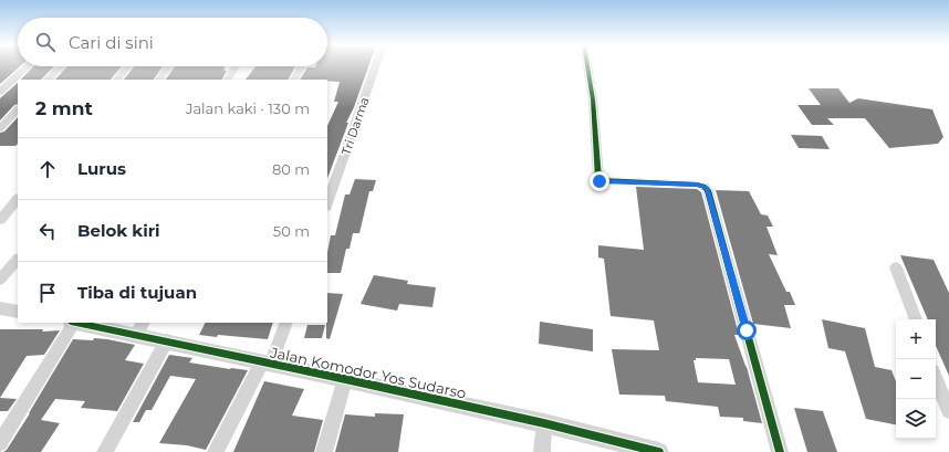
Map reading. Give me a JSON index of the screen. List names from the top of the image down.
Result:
{
  "streets": {
    "street": ["Tri Darma", "Jalan Komodor Yos Sudarso"]
  },
  "page": {
    "search": "Cari di sini",
    "heading": ["2 mnt", "Jalan kaki · 130 m"],
    "list": [
      ["Lurus", "80 m"],
      ["Belok kiri", "50 m"],
      "Tiba di tujuan"
    ],
    "map_buttons": ["+", "−"]
  }
}
